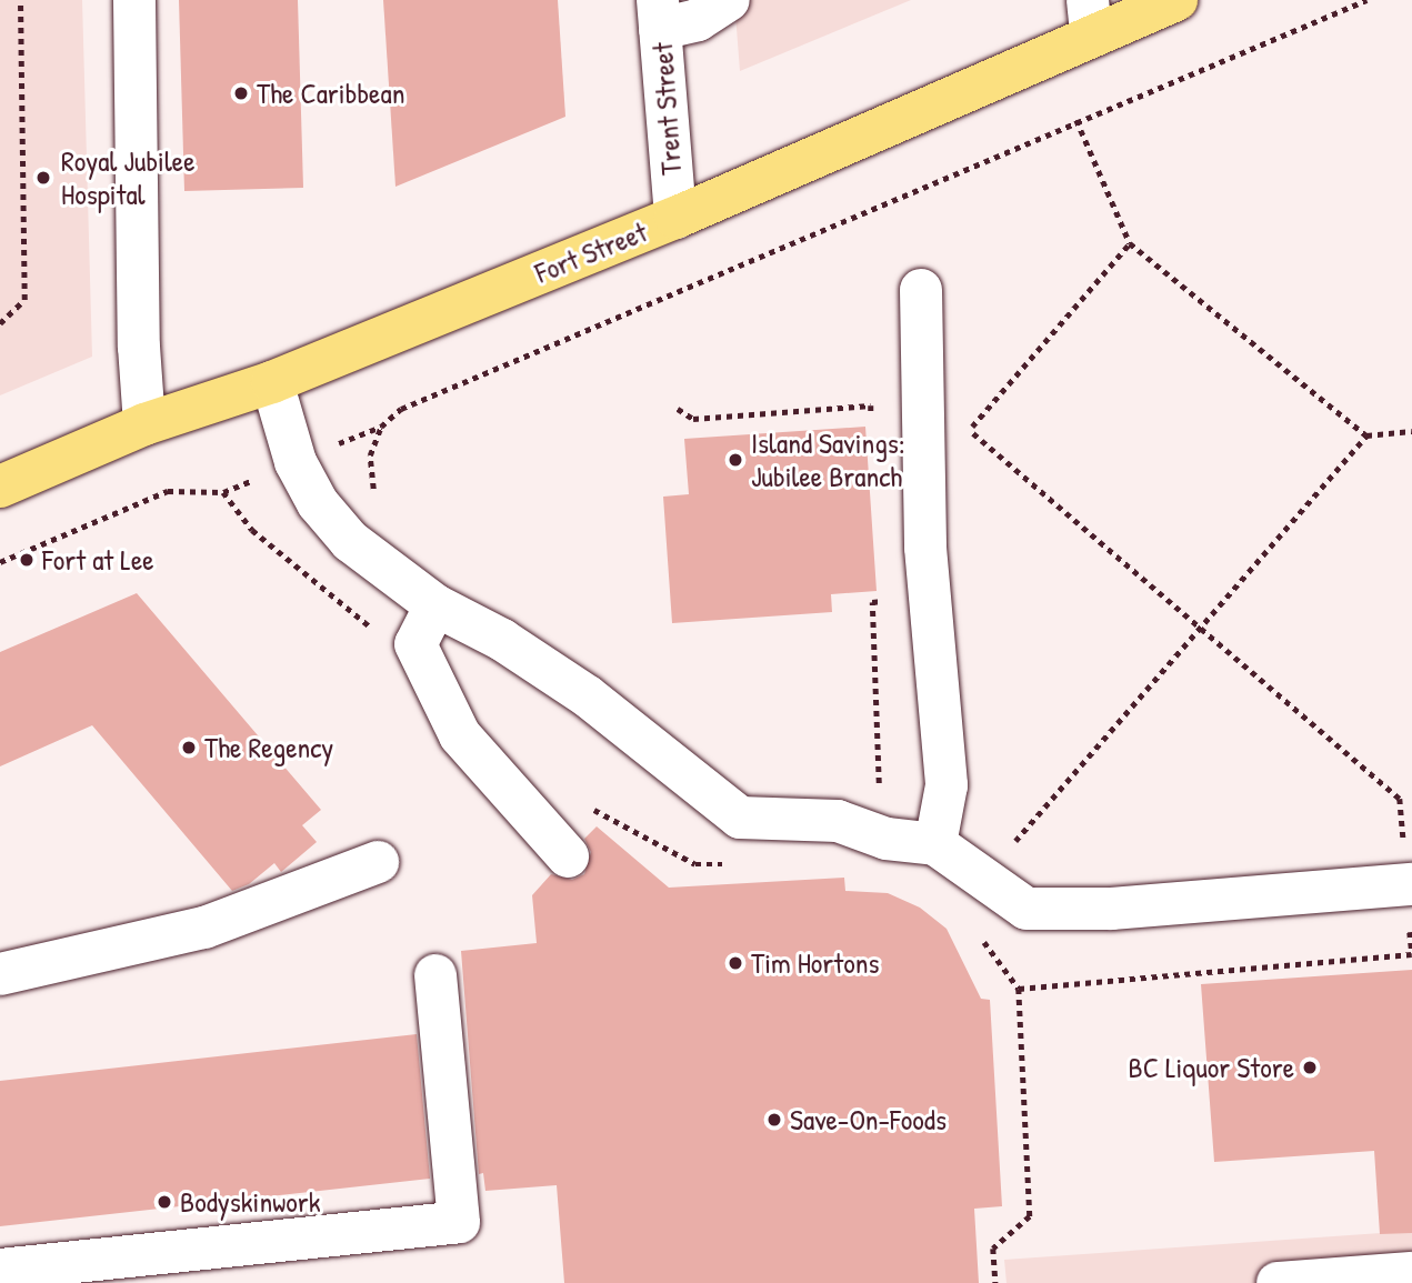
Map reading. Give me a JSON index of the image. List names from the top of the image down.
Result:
{
  "streets": {
    "main road": ["Fort Street"],
    "street": ["Trent Street"]
  },
  "crossings": [
    ["Trent Street", "Fort Street"]
  ],
  "places": [
    "The Caribbean",
    "Royal Jubilee Hospital",
    "Island Savings: Jubilee Branch",
    "Fort at Lee",
    "The Regency",
    "Tim Hortons",
    "BC Liquor Store",
    "Save-On-Foods",
    "Bodyskinwork"
  ]
}
